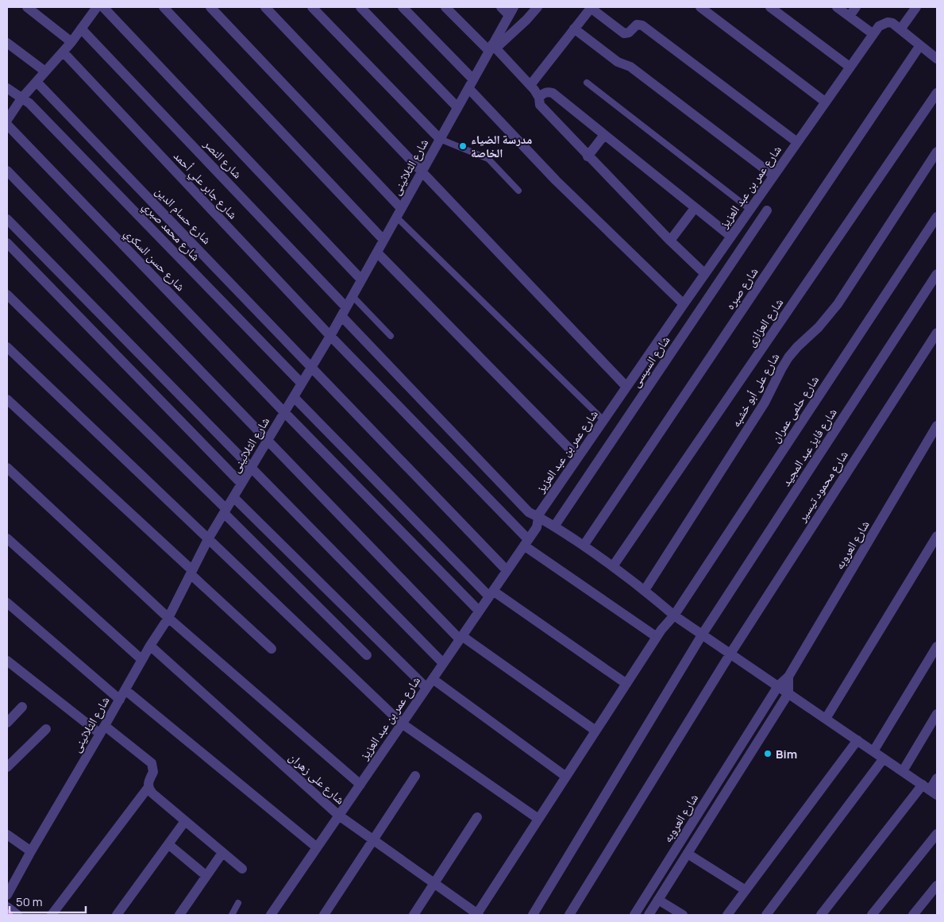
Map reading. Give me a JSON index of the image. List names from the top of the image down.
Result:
{
  "streets": {
    "street": [
      "شارع النصر",
      "شارع الثلاثينى",
      "شارع جابر علي أحمد",
      "شارع عمر بن عبد العزيز",
      "شارع حسام الدين",
      "شارع محمد صبري",
      "شارع حسن السكري",
      "شارع صبره",
      "شارع العزازى",
      "شارع السيسى",
      "شارع على أبو خشبه",
      "شارع حلمى عمران",
      "شارع فايز عبد المجيد",
      "شارع محمود تيسير",
      "شارع العروبه",
      "شارع على زهران"
    ]
  },
  "crossings": [
    ["شارع النصر", "شارع الثلاثينى"],
    ["شارع النصر", "شارع عمر بن عبد العزيز"],
    ["شارع النصر", "شارع صبره"],
    ["شارع النصر", "شارع العزازى"],
    ["شارع النصر", "شارع السيسى"],
    ["شارع النصر", "شارع على أبو خشبه"],
    ["شارع النصر", "شارع حلمى عمران"],
    ["شارع النصر", "شارع فايز عبد المجيد"],
    ["شارع النصر", "شارع محمود تيسير"],
    ["شارع النصر", "شارع العروبه"],
    ["شارع الثلاثينى", "شارع جابر علي أحمد"],
    ["شارع الثلاثينى", "شارع حسام الدين"],
    ["شارع الثلاثينى", "شارع محمد صبري"],
    ["شارع الثلاثينى", "شارع حسن السكري"],
    ["شارع الثلاثينى", "شارع على زهران"],
    ["شارع جابر علي أحمد", "شارع عمر بن عبد العزيز"],
    ["شارع جابر علي أحمد", "شارع حلمى عمران"],
    ["شارع عمر بن عبد العزيز", "شارع حسام الدين"],
    ["شارع عمر بن عبد العزيز", "شارع حسن السكري"],
    ["شارع عمر بن عبد العزيز", "شارع على زهران"],
    ["شارع حلمى عمران", "شارع على زهران"]
  ],
  "places": ["مدرسة الضياء الخاصة", "Bim"],
  "scale_bar": "50 m"
}
